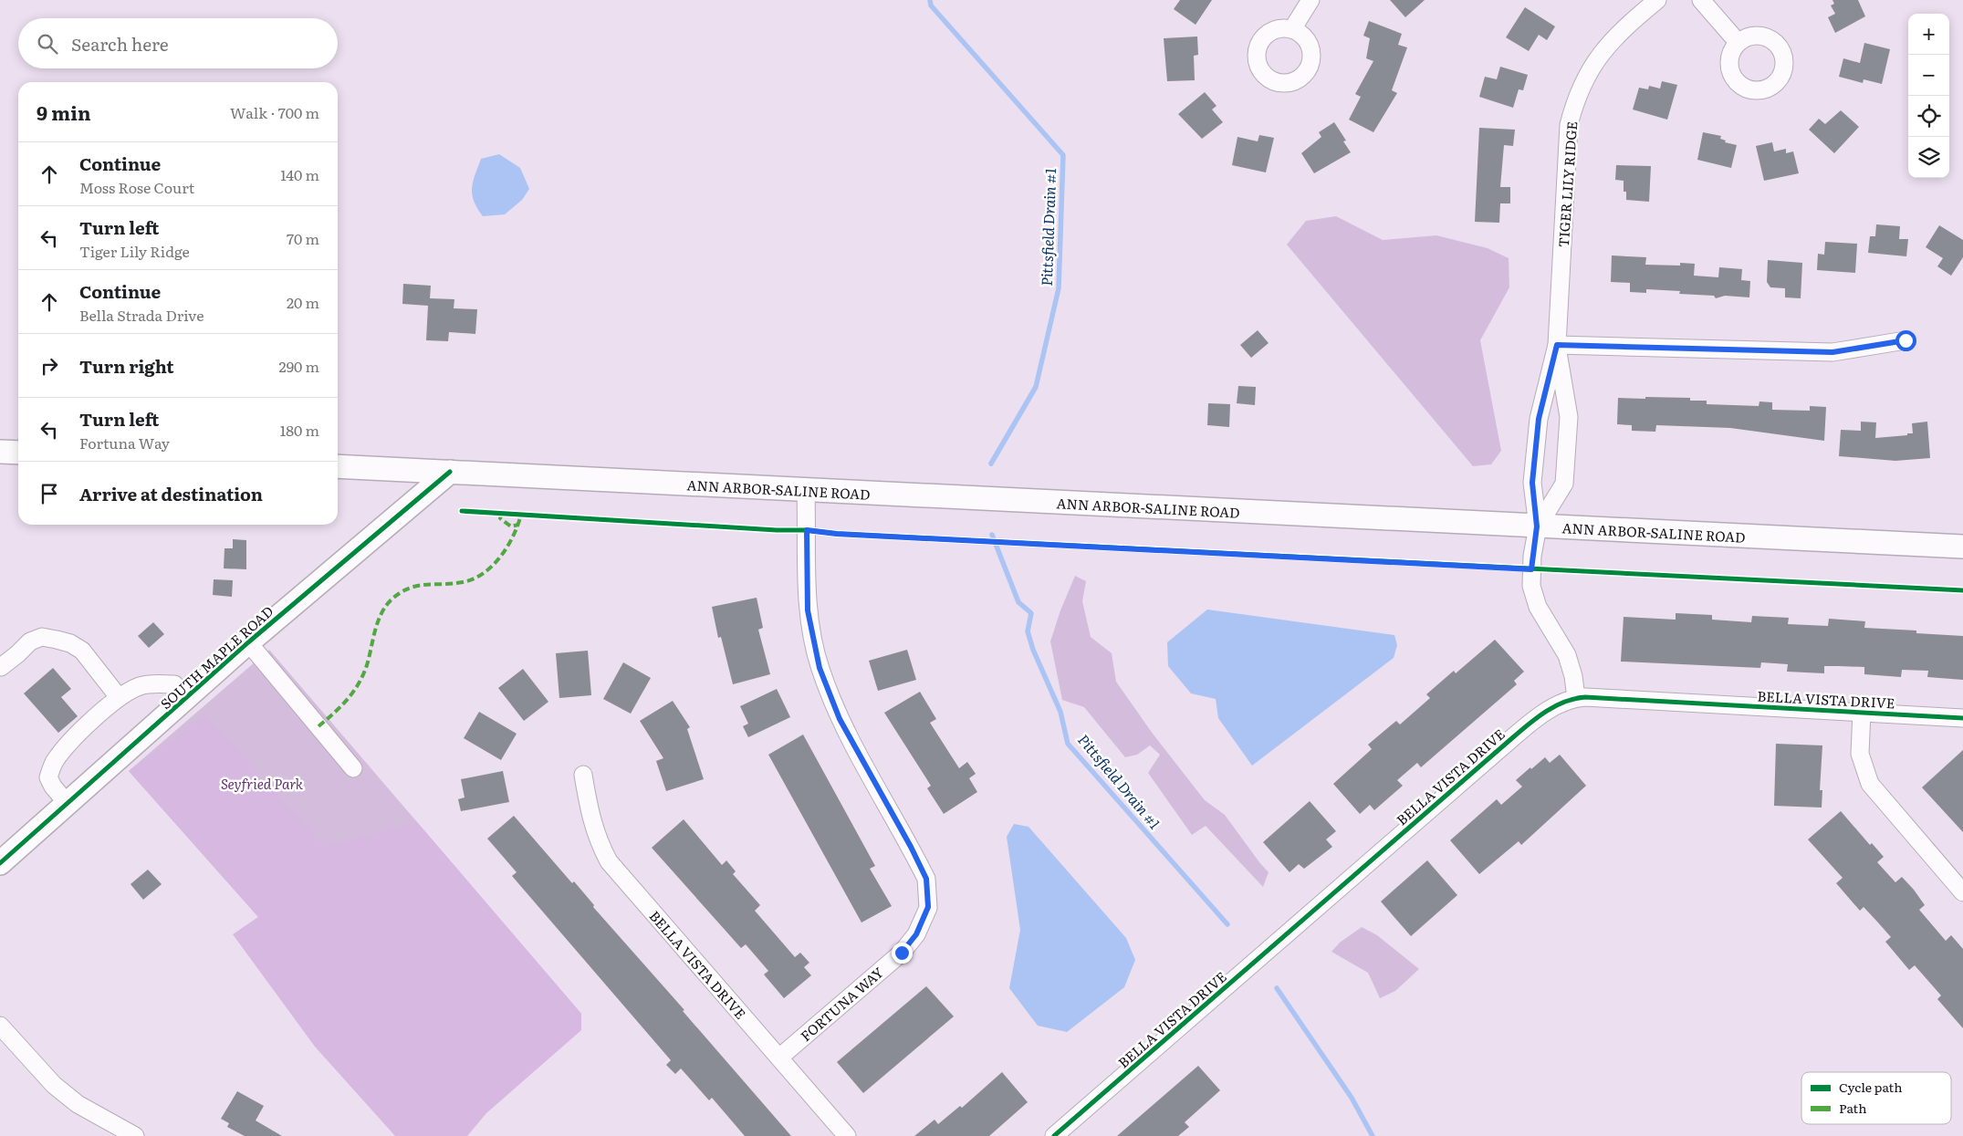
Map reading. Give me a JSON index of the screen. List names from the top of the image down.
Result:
{
  "streets": {
    "main road": ["ANN ARBOR-SALINE ROAD", "SOUTH MAPLE ROAD"],
    "street": ["TIGER LILY RIDGE", "BELLA VISTA DRIVE", "FORTUNA WAY"]
  },
  "crossings": [
    ["TIGER LILY RIDGE", "ANN ARBOR-SALINE ROAD"],
    ["ANN ARBOR-SALINE ROAD", "SOUTH MAPLE ROAD"],
    ["ANN ARBOR-SALINE ROAD", "FORTUNA WAY"],
    ["BELLA VISTA DRIVE", "FORTUNA WAY"]
  ],
  "water": ["Pittsfield Drain #1"],
  "parks": ["Seyfried Park"],
  "legend": ["Cycle path", "Path"],
  "page": {
    "map_buttons": ["+", "−"],
    "search": "Search here",
    "heading": ["9 min", "Walk · 700 m"],
    "list": [
      ["Continue", "Moss Rose Court", "140 m"],
      ["Turn left", "Tiger Lily Ridge", "70 m"],
      ["Continue", "Bella Strada Drive", "20 m"],
      ["Turn right", "290 m"],
      ["Turn left", "Fortuna Way", "180 m"],
      "Arrive at destination"
    ]
  }
}
